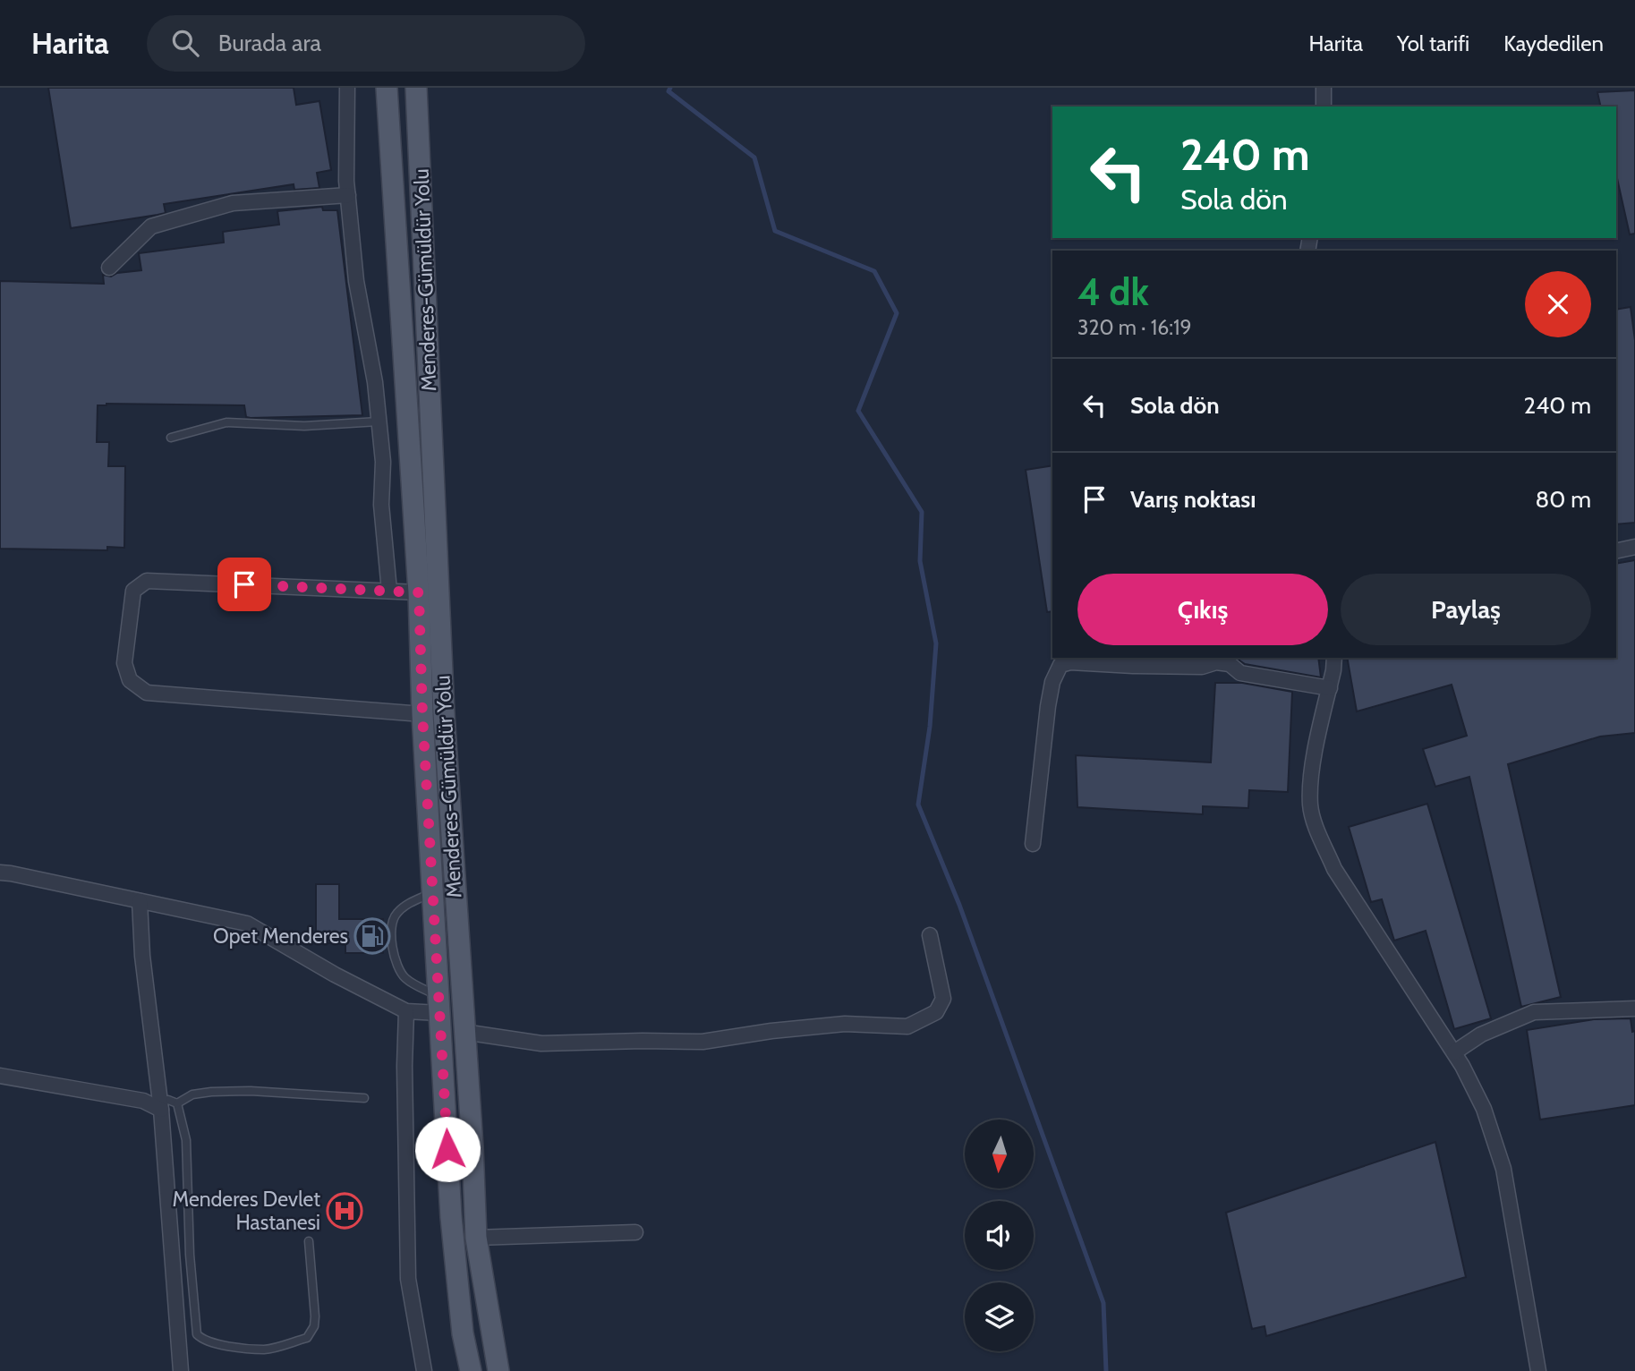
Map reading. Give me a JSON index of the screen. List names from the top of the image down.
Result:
{
  "streets": {
    "main road": ["Menderes-Gümüldür Yolu"]
  },
  "places": {
    "fuel station": ["Opet Menderes"],
    "hospital": ["Menderes Devlet Hastanesi"]
  },
  "north": "bottom",
  "page": {
    "header": "Harita",
    "search": "Burada ara",
    "nav": ["Harita", "Yol tarifi", "Kaydedilen"],
    "turn": ["240 m", "Sola dön"],
    "heading": ["4 dk", "320 m · 16:19"],
    "list": [
      {
        "name": "Sola dön",
        "value": "240 m"
      },
      {
        "name": "Varış noktası",
        "value": "80 m"
      }
    ],
    "buttons": ["Çıkış", "Paylaş"]
  }
}
